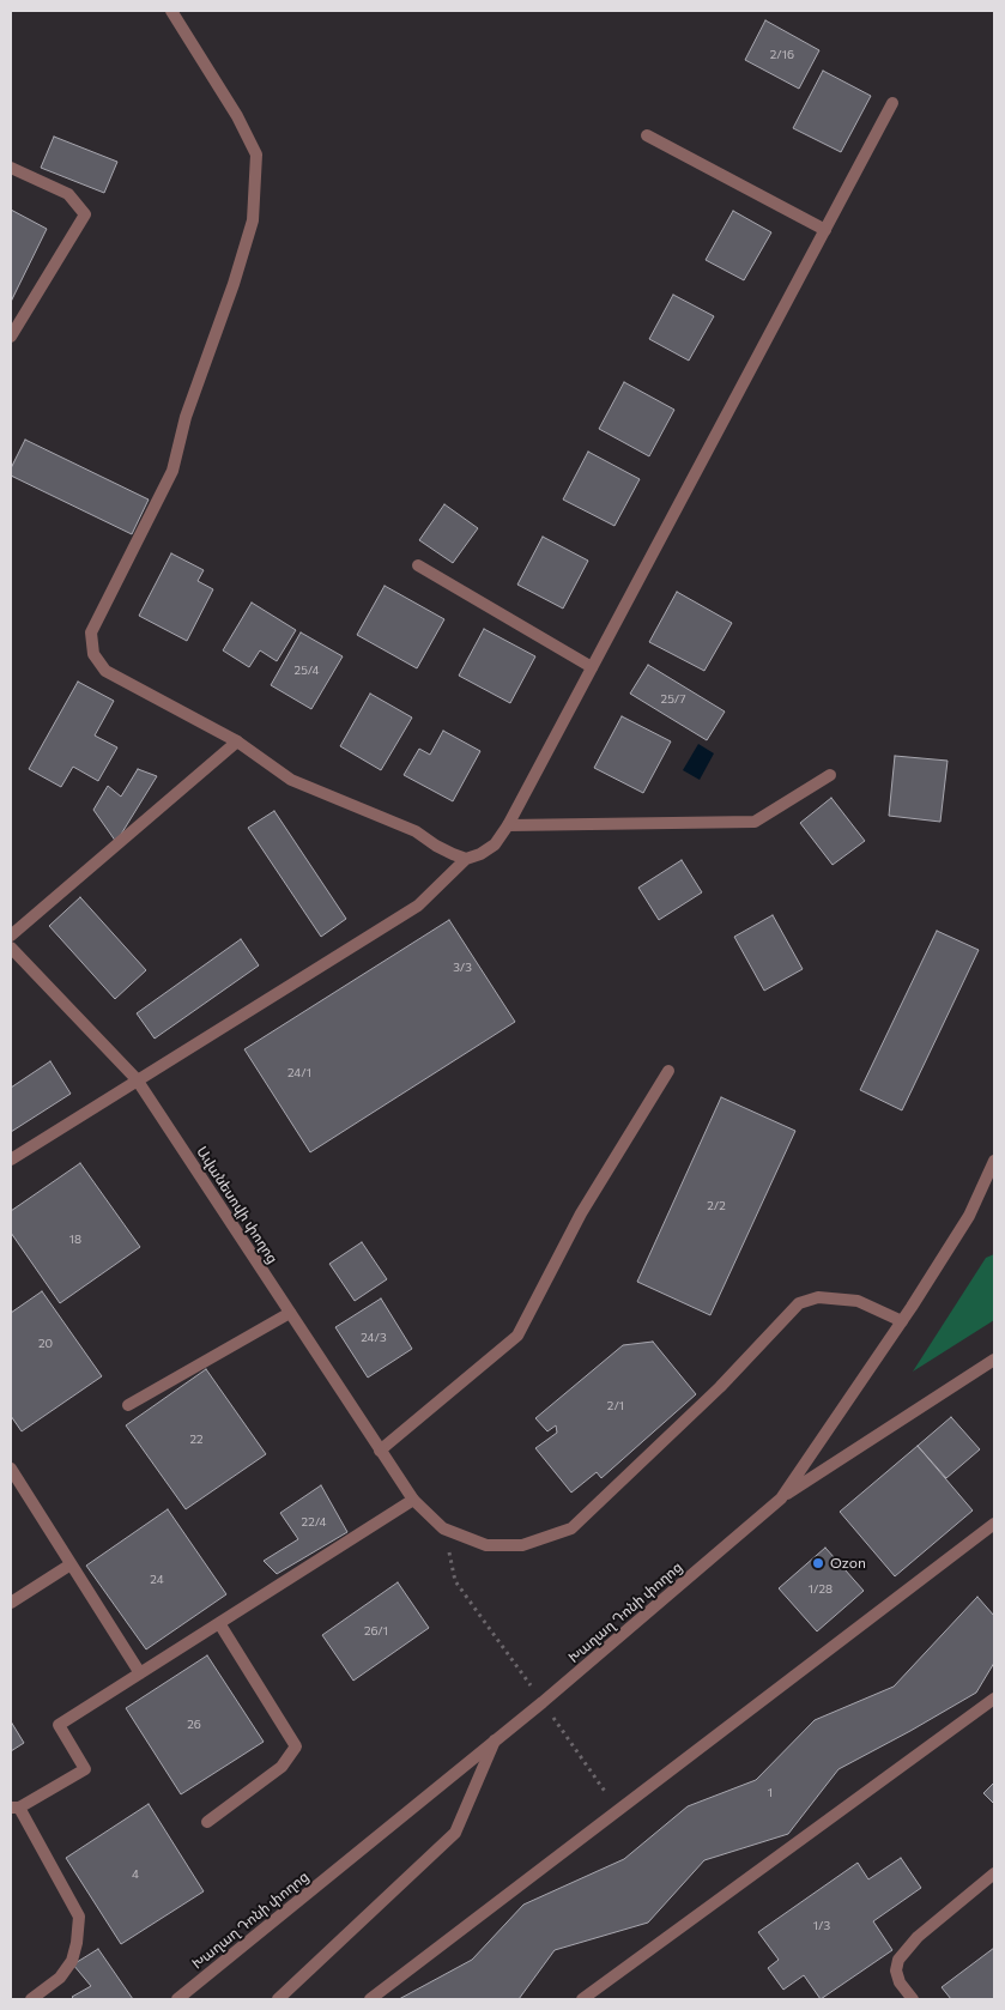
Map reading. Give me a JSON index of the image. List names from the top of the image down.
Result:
{
  "streets": {
    "street": ["Ավանեսովի փողոց", "Խաղաղ Դոնի փողոց"]
  },
  "crossings": [
    ["Ավանեսովի փողոց", "Խաղաղ Դոնի փողոց"]
  ],
  "places": ["Ozon"],
  "house_numbers": [
    "2/16",
    "25/4",
    "25/7",
    "3/3",
    "24/1",
    "2/2",
    "18",
    "24/3",
    "20",
    "2/1",
    "22",
    "22/4",
    "24",
    "1/28",
    "26/1",
    "26",
    "1",
    "4",
    "1/3"
  ]
}
